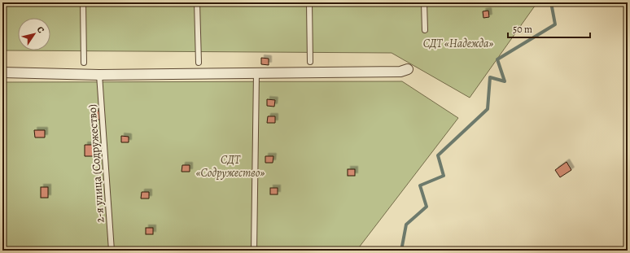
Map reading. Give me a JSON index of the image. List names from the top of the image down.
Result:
{
  "streets": {
    "lane": ["2-я улица (Содружество)"]
  },
  "parks": ["СДТ «Надежда»", "СДТ «Содружество»"],
  "scale_bar": "50 m",
  "north": "top right"
}
